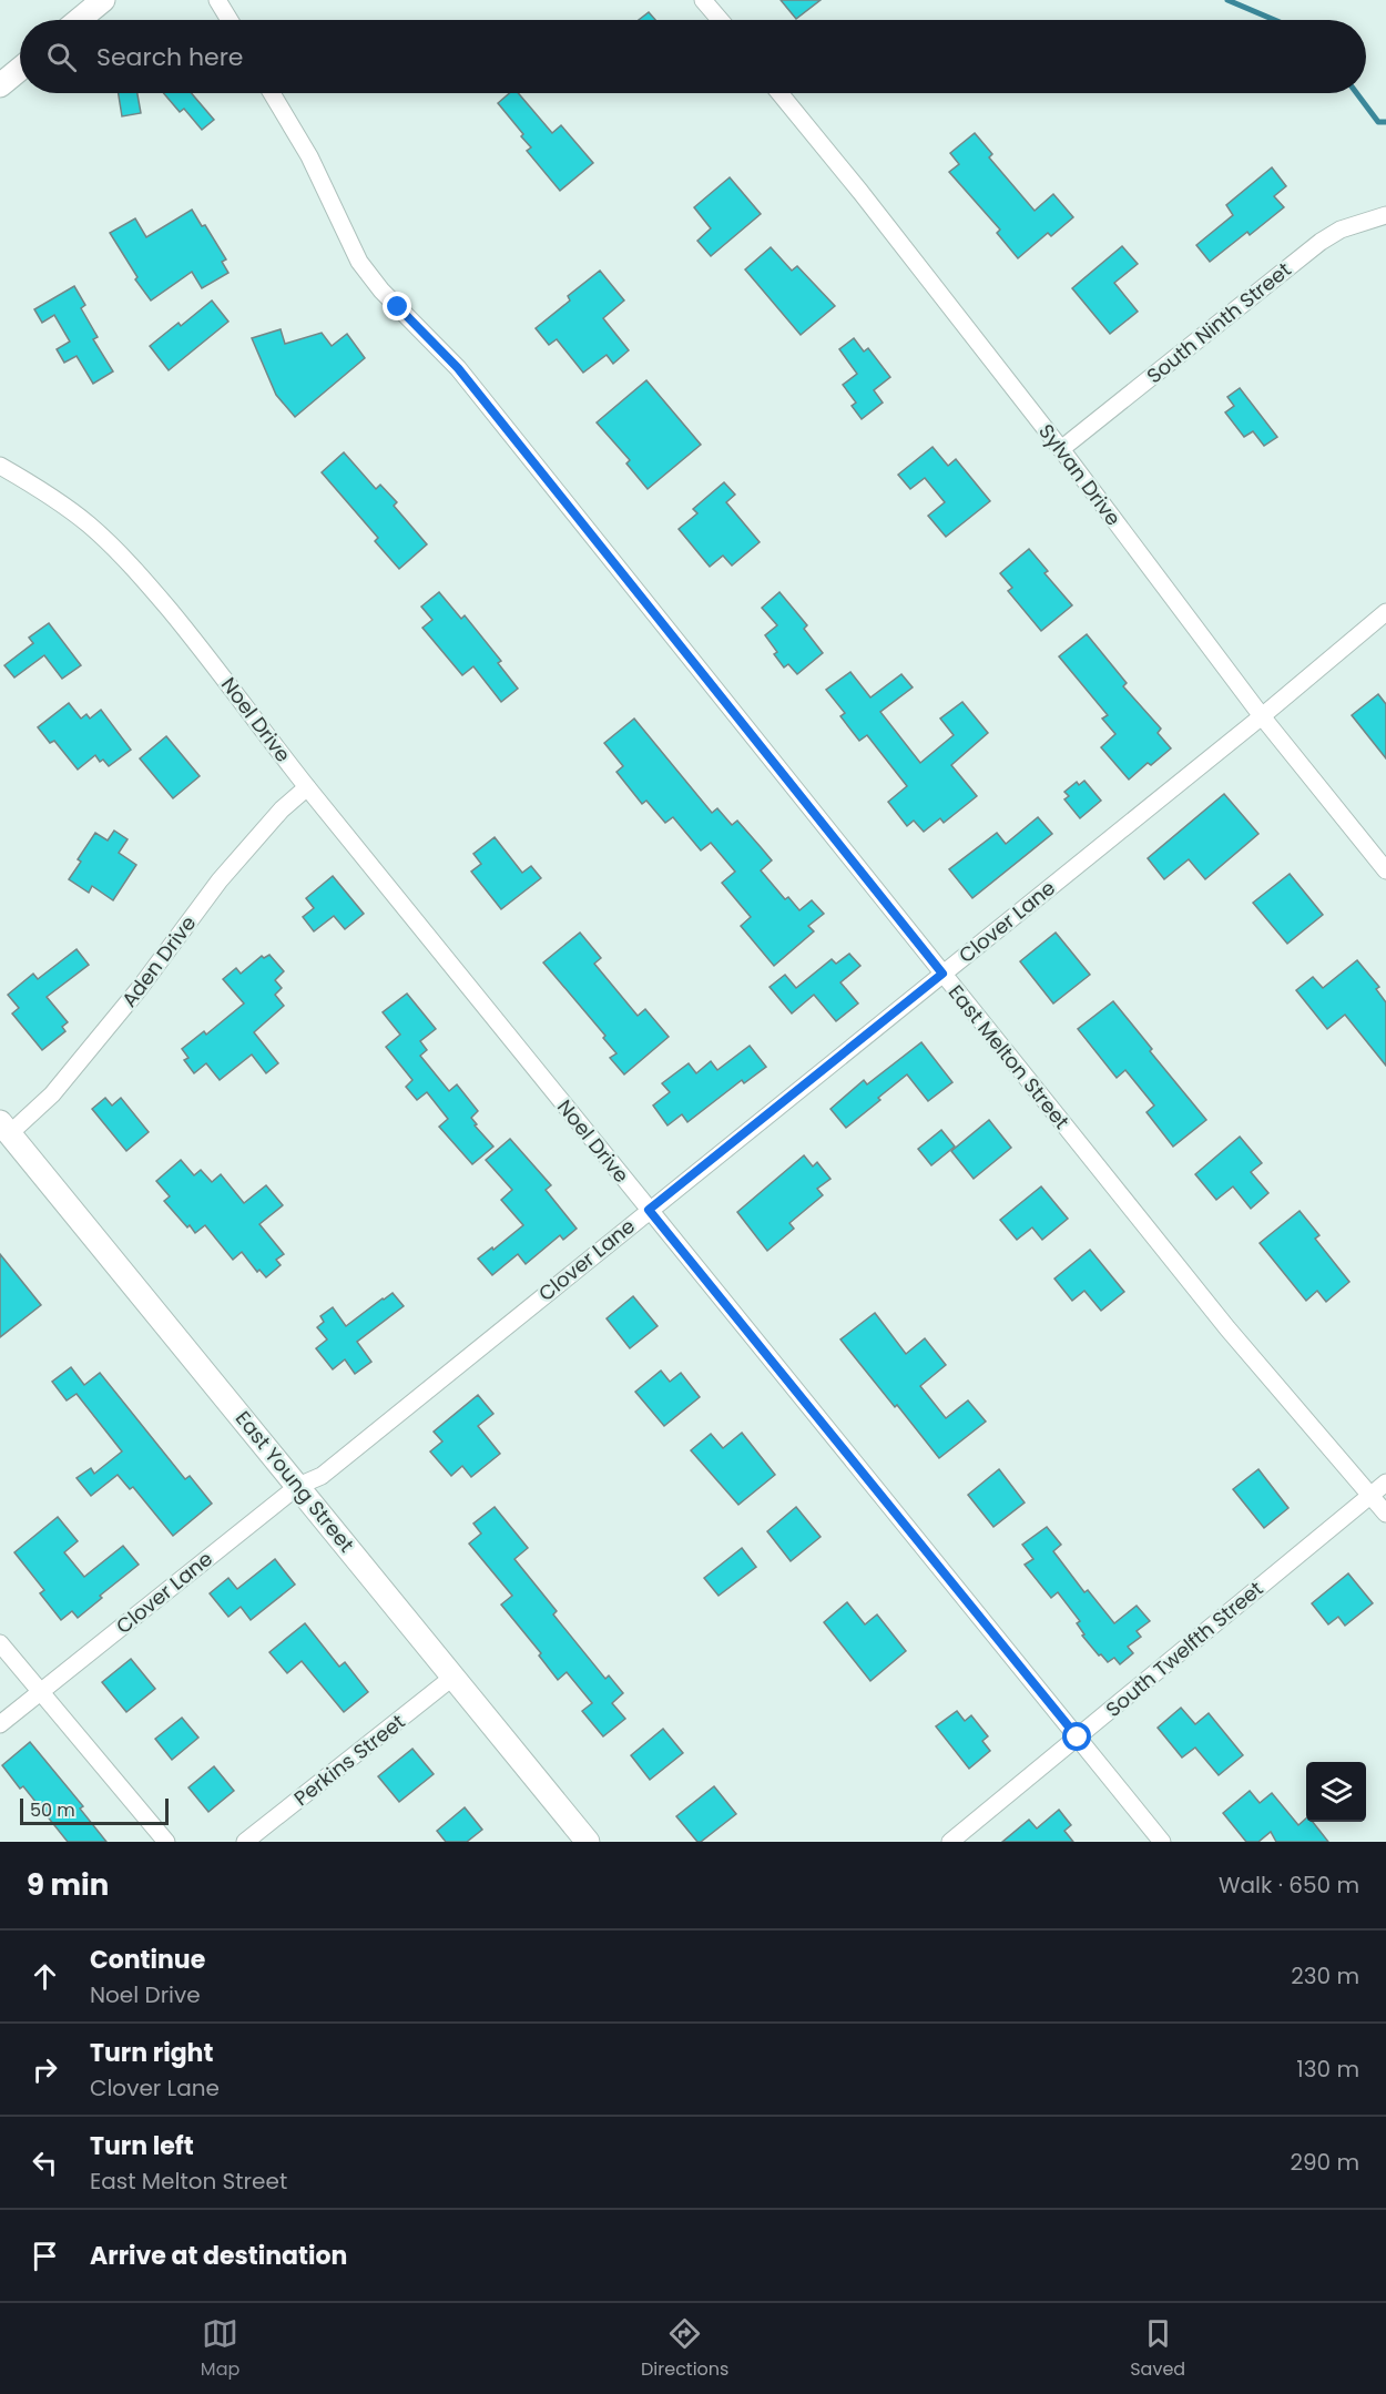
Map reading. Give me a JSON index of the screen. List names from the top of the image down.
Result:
{
  "streets": {
    "street": [
      "South Ninth Street",
      "Sylvan Drive",
      "Noel Drive",
      "Clover Lane",
      "Aden Drive",
      "East Melton Street",
      "East Young Street",
      "South Twelfth Street",
      "Perkins Street"
    ]
  },
  "crossings": [
    ["South Ninth Street", "Sylvan Drive"],
    ["Sylvan Drive", "Clover Lane"],
    ["Noel Drive", "Clover Lane"],
    ["Noel Drive", "Aden Drive"],
    ["Noel Drive", "South Twelfth Street"],
    ["Clover Lane", "East Melton Street"],
    ["Clover Lane", "East Young Street"],
    ["Aden Drive", "East Young Street"],
    ["East Melton Street", "South Twelfth Street"],
    ["East Young Street", "Perkins Street"]
  ],
  "scale_bar": "50 m",
  "page": {
    "search": "Search here",
    "scale": "50 m",
    "heading": ["9 min", "Walk · 650 m"],
    "list": [
      ["Continue", "Noel Drive", "230 m"],
      ["Turn right", "Clover Lane", "130 m"],
      ["Turn left", "East Melton Street", "290 m"],
      "Arrive at destination"
    ],
    "nav": ["Map", "Directions", "Saved"]
  }
}
